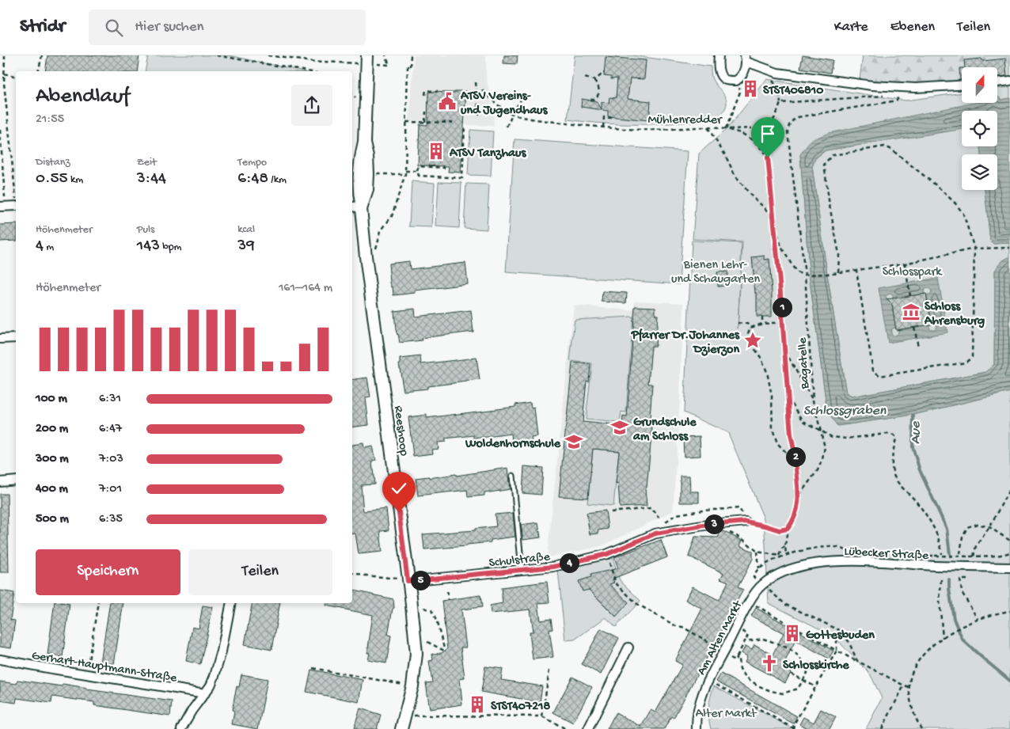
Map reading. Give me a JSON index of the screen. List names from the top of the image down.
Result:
{
  "streets": {
    "street": [
      "Reeshoop",
      "Lübecker Straße",
      "Schulstraße",
      "Am Alten Markt",
      "Gerhart-Hauptmann-Straße"
    ],
    "path": ["Mühlenredder", "Bagatelle"]
  },
  "crossings": [
    ["Mühlenredder", "Bagatelle"],
    ["Reeshoop", "Schulstraße"],
    ["Lübecker Straße", "Am Alten Markt"]
  ],
  "water": ["Schlossgraben", "Aue"],
  "parks": ["Bienen Lehr- und Schaugarten", "Schlosspark", "Alter Markt"],
  "places": {
    "building": [
      "STST406810",
      "ATSV Tanzhaus",
      "Gottesbuden",
      "STST407218"
    ],
    "public building": ["ATSV Vereins- und Jugendhaus"],
    "museum": ["Schloss Ahrensburg"],
    "place": ["Pfarrer Dr.Johannes Dzierzon"],
    "school or university": ["Grundschule am Schloss", "Woldenhornschule"],
    "church": ["Schlosskirche"]
  },
  "north": "top",
  "page": {
    "header": "Stridr",
    "search": "Hier suchen",
    "nav": ["Karte", "Ebenen", "Teilen"],
    "heading": ["Abendlauf", "21:55"],
    "stats": [
      ["Distanz", "0.55 km"],
      ["Zeit", "3:44"],
      ["Tempo", "6:48 /km"],
      ["Höhenmeter", "4 m"],
      ["Puls", "143 bpm"],
      ["kcal", "39"]
    ],
    "chart": ["Höhenmeter", "161–164 m"],
    "pins": [
      "1",
      "2",
      "3",
      "4",
      "5"
    ],
    "list": [
      {
        "name": "100 m",
        "note": "6:31"
      },
      {
        "name": "200 m",
        "note": "6:47"
      },
      {
        "name": "300 m",
        "note": "7:03"
      },
      {
        "name": "400 m",
        "note": "7:01"
      },
      {
        "name": "500 m",
        "note": "6:35"
      }
    ],
    "buttons": ["Speichern", "Teilen"]
  }
}
